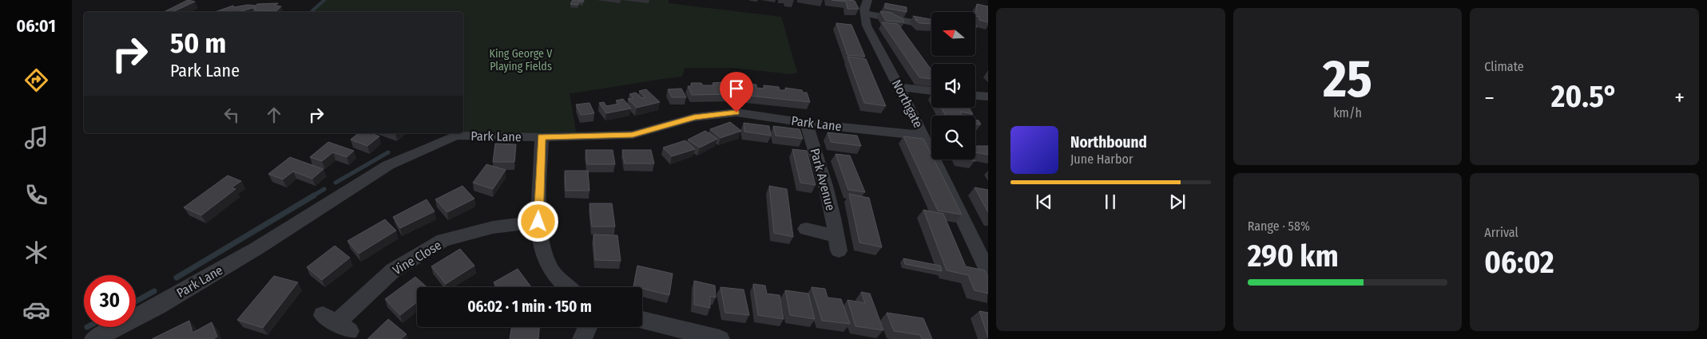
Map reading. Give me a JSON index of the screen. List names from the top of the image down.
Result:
{
  "streets": {
    "street": [
      "Northgate",
      "Park Lane",
      "Park Avenue",
      "Vine Close"
    ]
  },
  "crossings": [
    ["Northgate", "Park Lane"],
    ["Park Lane", "Park Avenue"]
  ],
  "parks": ["King George V Playing Fields"],
  "north": "left",
  "page": {
    "tabs": "06:01",
    "tile": [
      ["25", "km/h"],
      "Climate",
      ["Range · 58%", "290 km"],
      ["Arrival", "06:02"]
    ],
    "turn": ["50 m", "Park Lane"],
    "heat": ["−", "20.5°", "+"],
    "song": ["Northbound", "June Harbor"],
    "limit": "30",
    "trip": "06:02 · 1 min · 150 m"
  }
}
